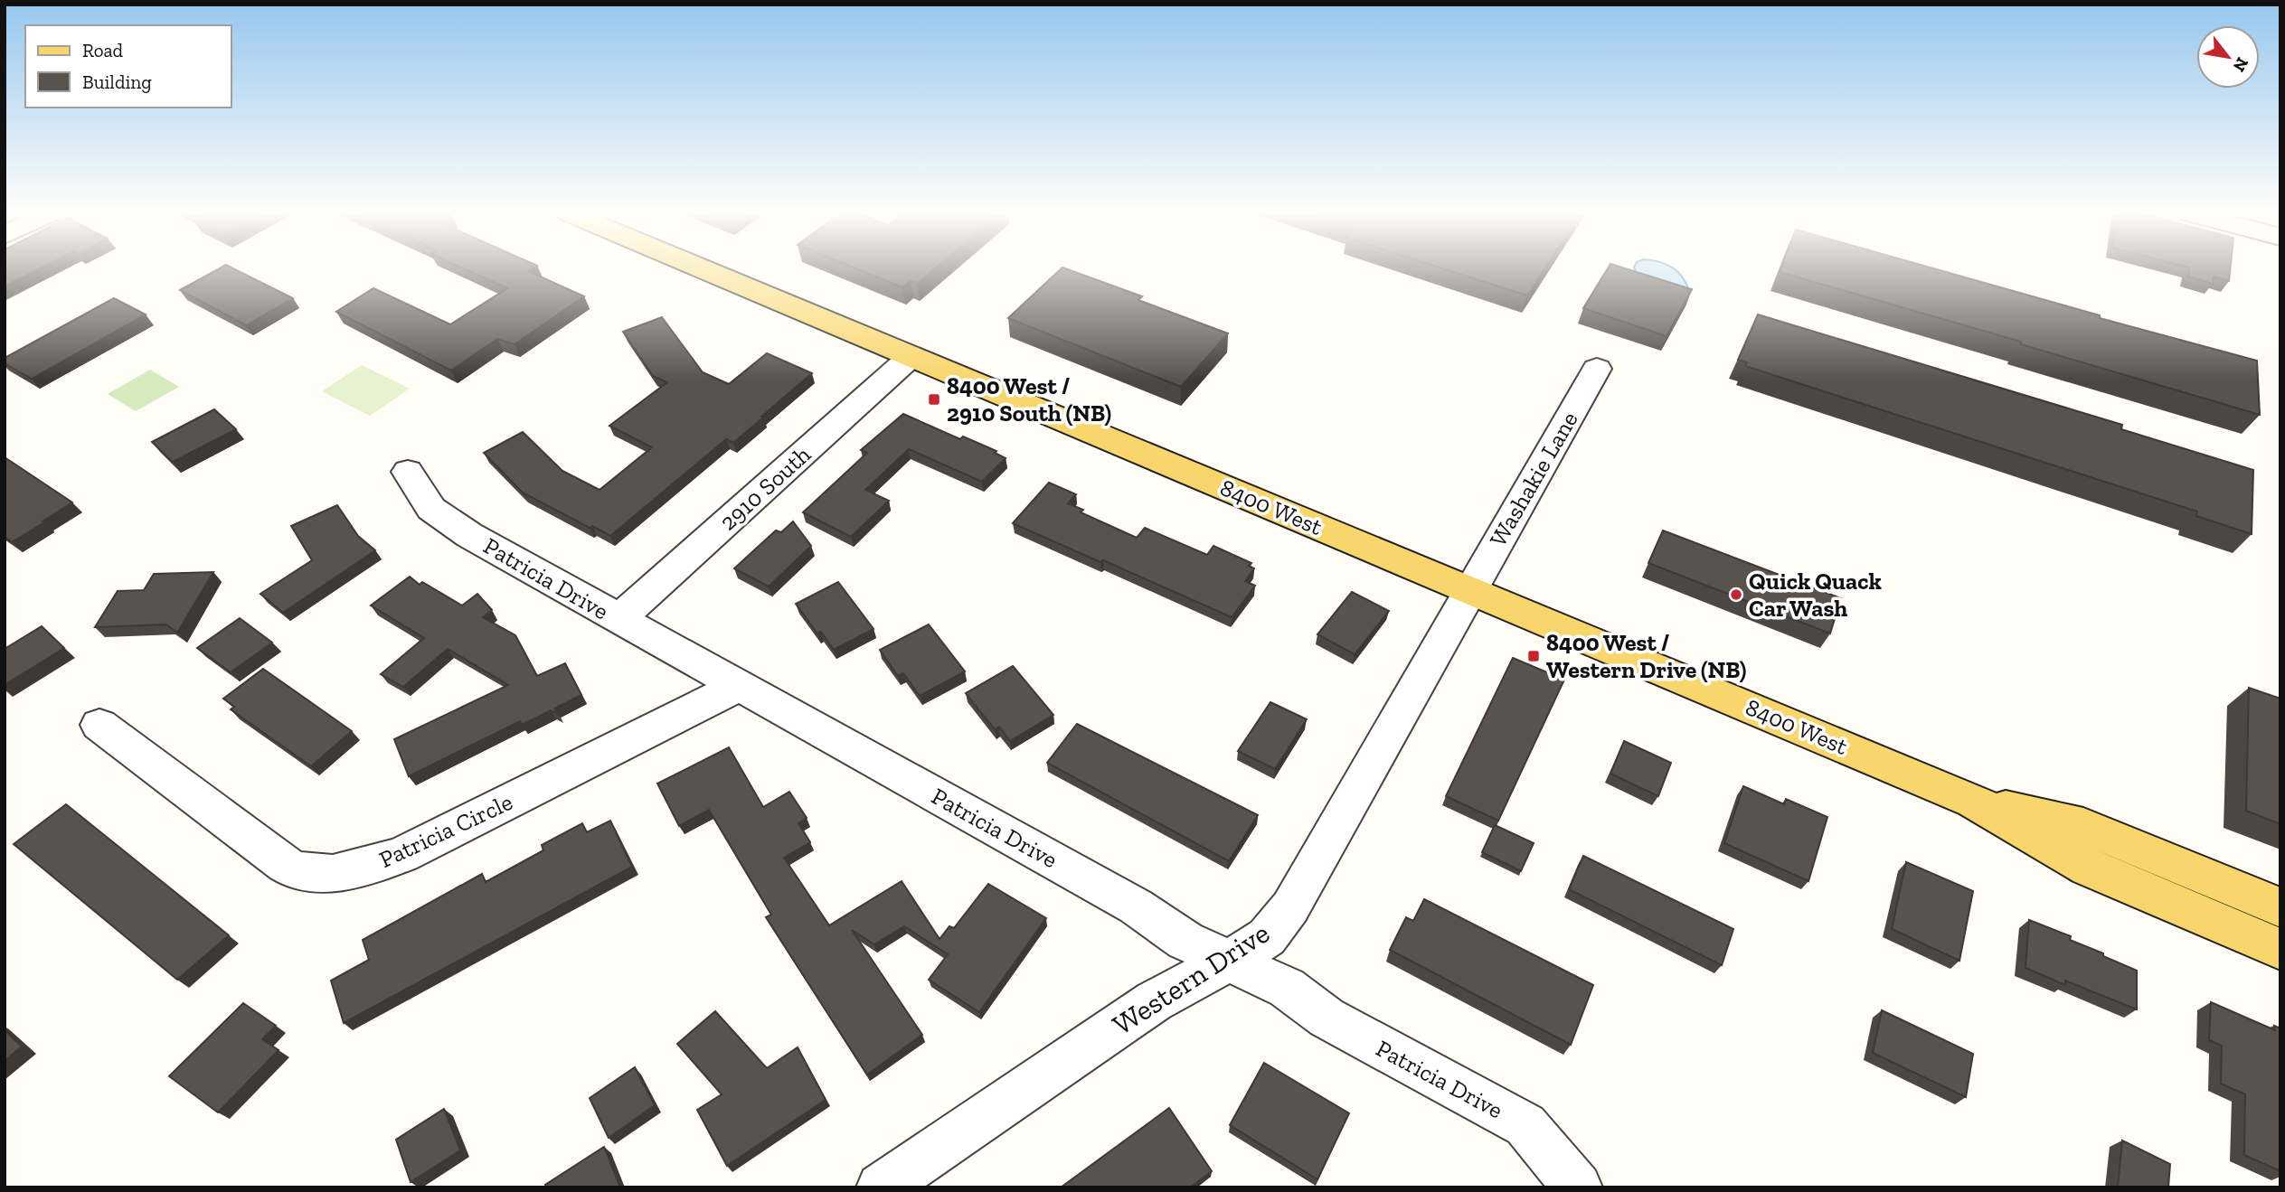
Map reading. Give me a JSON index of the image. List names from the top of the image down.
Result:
{
  "streets": {
    "main road": ["8400 West"],
    "street": [
      "Washakie Lane",
      "2910 South",
      "Patricia Drive",
      "Patricia Circle",
      "Western Drive"
    ]
  },
  "crossings": [
    ["Washakie Lane", "8400 West"],
    ["Washakie Lane", "Western Drive"],
    ["2910 South", "8400 West"],
    ["2910 South", "Patricia Drive"],
    ["8400 West", "Western Drive"],
    ["Patricia Drive", "Patricia Circle"],
    ["Patricia Drive", "Western Drive"]
  ],
  "places": {
    "transit": ["8400 West / 2910 South (NB)", "8400 West / Western Drive (NB)"],
    "other": ["Quick Quack Car Wash"]
  },
  "legend": ["Road", "Building"],
  "north": "bottom right"
}
